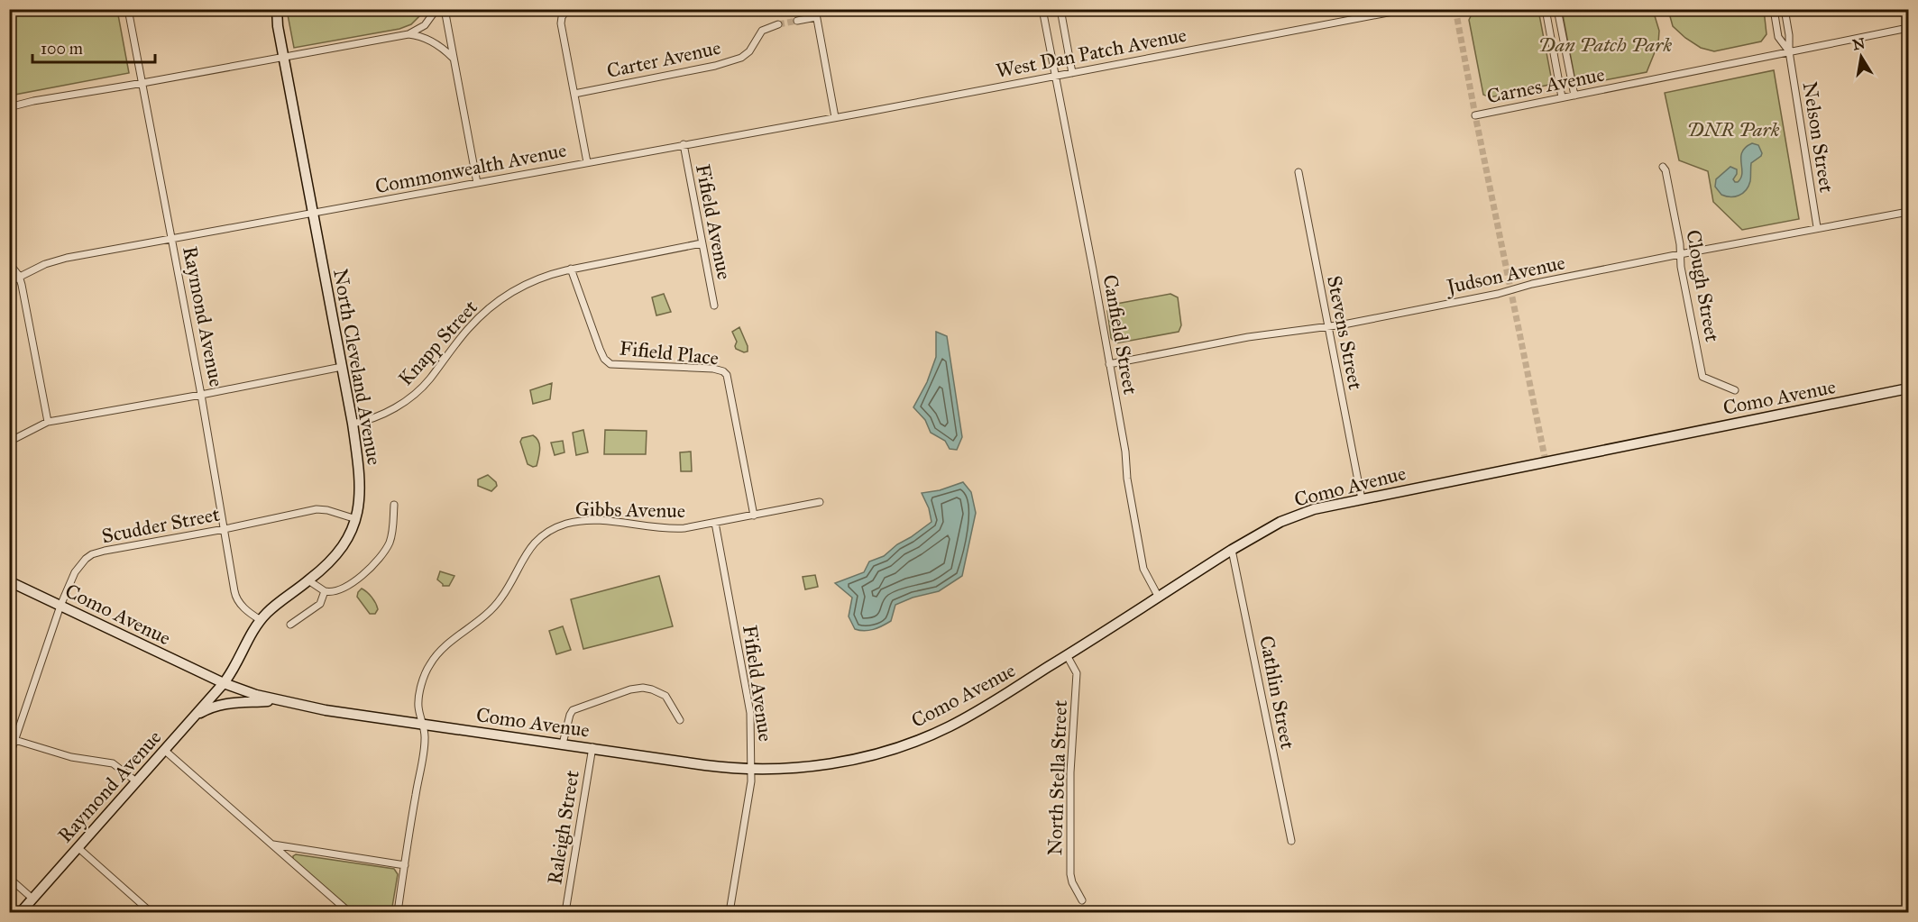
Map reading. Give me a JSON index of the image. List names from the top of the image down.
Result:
{
  "streets": {
    "main road": ["Raymond Avenue", "North Cleveland Avenue", "Como Avenue"],
    "street": [
      "West Dan Patch Avenue",
      "Carter Avenue",
      "Carnes Avenue",
      "Nelson Street",
      "Commonwealth Avenue",
      "Fifield Avenue",
      "Judson Avenue",
      "Clough Street",
      "Stevens Street",
      "Canfield Street",
      "Knapp Street",
      "Fifield Place",
      "Gibbs Avenue",
      "Scudder Street",
      "Cathlin Street",
      "North Stella Street",
      "Raleigh Street"
    ]
  },
  "crossings": [
    ["West Dan Patch Avenue", "Commonwealth Avenue"],
    ["West Dan Patch Avenue", "Canfield Street"],
    ["Carnes Avenue", "Nelson Street"],
    ["Nelson Street", "Judson Avenue"],
    ["Commonwealth Avenue", "Fifield Avenue"],
    ["Commonwealth Avenue", "Raymond Avenue"],
    ["Commonwealth Avenue", "North Cleveland Avenue"],
    ["Fifield Avenue", "Knapp Street"],
    ["Fifield Avenue", "Como Avenue"],
    ["Fifield Avenue", "Gibbs Avenue"],
    ["Judson Avenue", "Clough Street"],
    ["Judson Avenue", "Stevens Street"],
    ["Judson Avenue", "Canfield Street"],
    ["Raymond Avenue", "North Cleveland Avenue"],
    ["Raymond Avenue", "Como Avenue"],
    ["Raymond Avenue", "Scudder Street"],
    ["Stevens Street", "Como Avenue"],
    ["Canfield Street", "Como Avenue"],
    ["Knapp Street", "Fifield Place"],
    ["Knapp Street", "North Cleveland Avenue"],
    ["Fifield Place", "Gibbs Avenue"],
    ["North Cleveland Avenue", "Como Avenue"],
    ["North Cleveland Avenue", "Scudder Street"],
    ["Como Avenue", "Gibbs Avenue"],
    ["Como Avenue", "Scudder Street"],
    ["Como Avenue", "Cathlin Street"],
    ["Como Avenue", "North Stella Street"],
    ["Como Avenue", "Raleigh Street"]
  ],
  "parks": ["Dan Patch Park", "DNR Park"],
  "scale_bar": "100 m",
  "north": "top"
}
